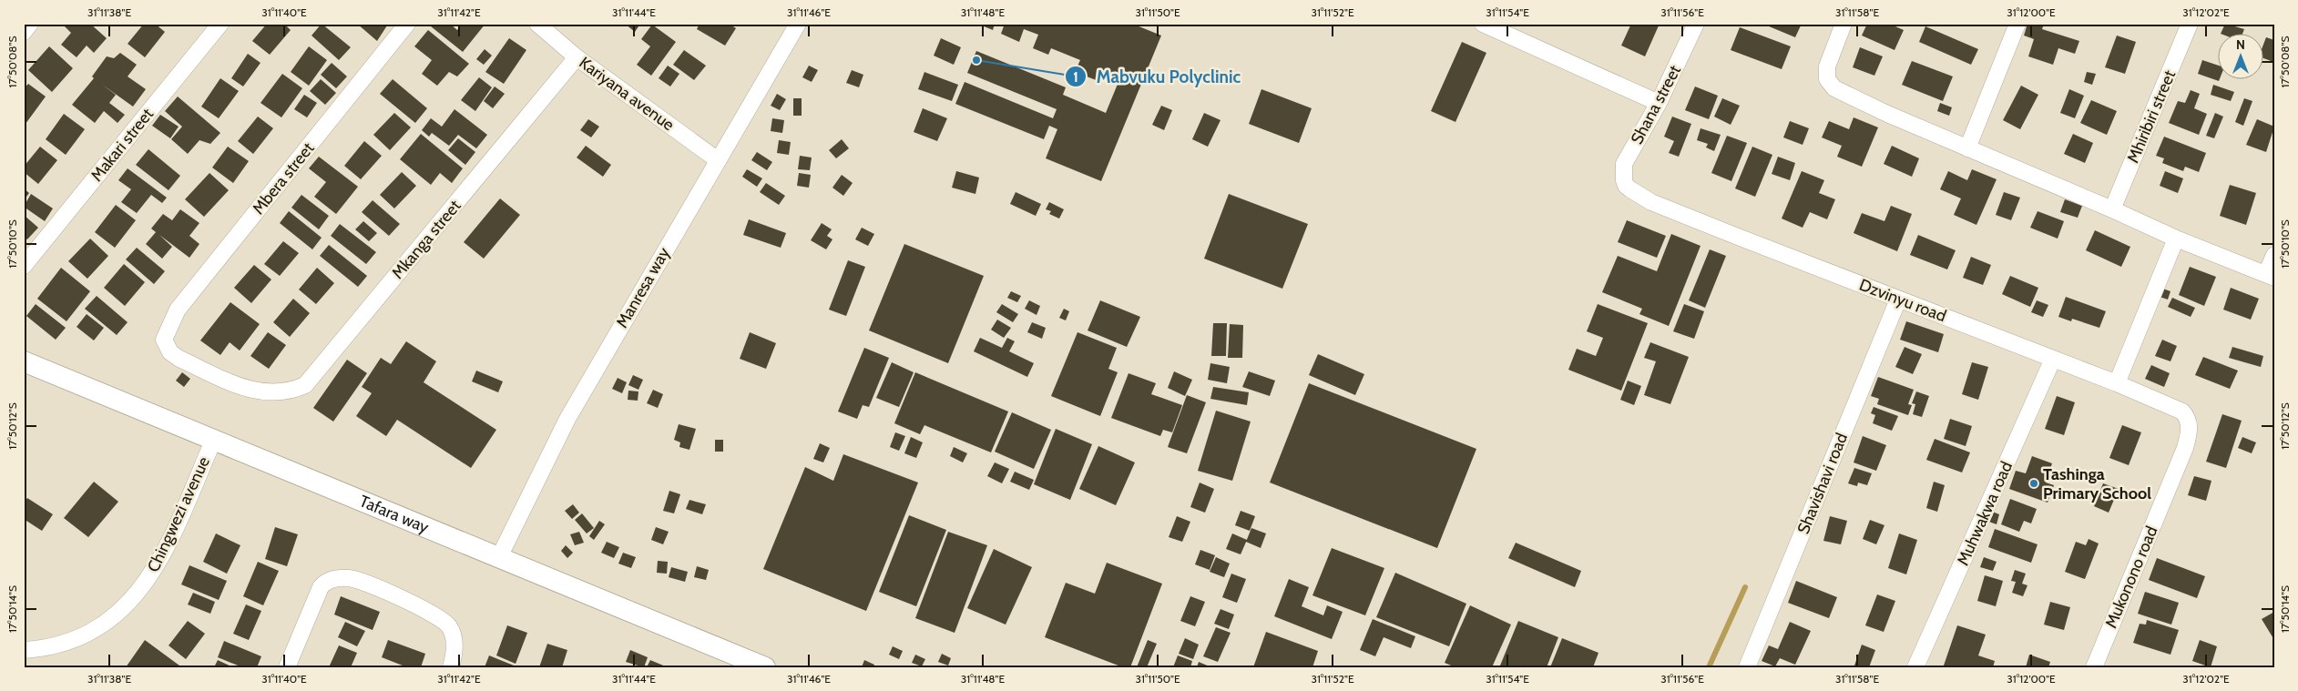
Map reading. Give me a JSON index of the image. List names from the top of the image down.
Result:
{
  "streets": {
    "street": [
      "Kariyana avenue",
      "Shana street",
      "Mhiribiri street",
      "Makari street",
      "Mbera street",
      "Mkanga street",
      "Manresa way",
      "Dzvinyu road",
      "Shavishavi road",
      "Muhwakwa road",
      "Chingwezi avenue",
      "Tafara way",
      "Mukonono road"
    ]
  },
  "crossings": [
    ["Kariyana avenue", "Mkanga street"],
    ["Kariyana avenue", "Manresa way"],
    ["Shana street", "Dzvinyu road"],
    ["Mbera street", "Mkanga street"],
    ["Manresa way", "Tafara way"],
    ["Dzvinyu road", "Shavishavi road"],
    ["Dzvinyu road", "Muhwakwa road"],
    ["Dzvinyu road", "Mukonono road"],
    ["Chingwezi avenue", "Tafara way"]
  ],
  "places": ["Mabvuku Polyclinic", "Tashinga Primary School"],
  "north": "top",
  "coordinates": [
    "31°11'38\"E",
    "31°11'40\"E",
    "31°11'42\"E",
    "31°11'44\"E",
    "31°11'46\"E",
    "31°11'48\"E",
    "31°11'50\"E",
    "31°11'52\"E",
    "31°11'54\"E",
    "31°11'56\"E",
    "31°11'58\"E",
    "31°12'00\"E",
    "31°12'02\"E",
    "17°50'08\"S",
    "17°50'10\"S",
    "17°50'12\"S",
    "17°50'14\"S"
  ]
}
